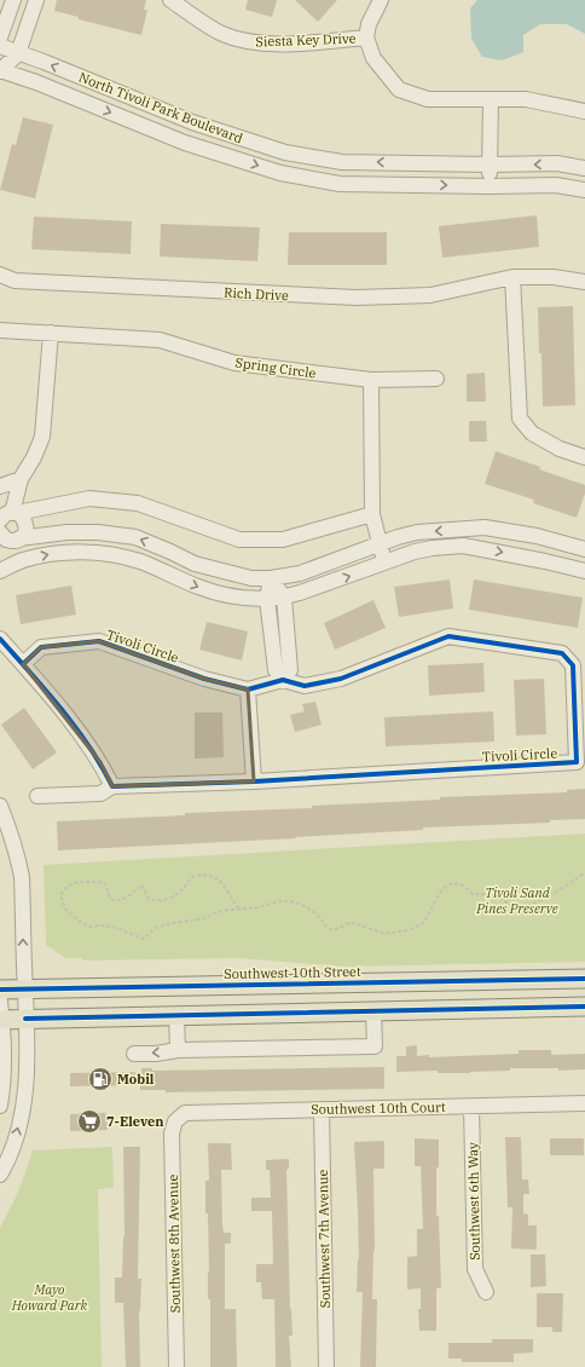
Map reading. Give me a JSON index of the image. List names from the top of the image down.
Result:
{
  "streets": {
    "main road": ["Southwest 10th Street"],
    "street": [
      "Siesta Key Drive",
      "North Tivoli Park Boulevard",
      "Rich Drive",
      "Spring Circle",
      "Tivoli Circle",
      "Southwest 10th Court",
      "Southwest 6th Way",
      "Southwest 7th Avenue",
      "Southwest 8th Avenue"
    ]
  },
  "crossings": [
    ["Southwest 10th Court", "Southwest 6th Way"],
    ["Southwest 10th Court", "Southwest 7th Avenue"],
    ["Southwest 10th Court", "Southwest 8th Avenue"]
  ],
  "parks": ["Tivoli Sand Pines Preserve", "Mayo Howard Park"],
  "places": {
    "fuel station": ["Mobil"],
    "supermarket": ["7-Eleven"]
  }
}
